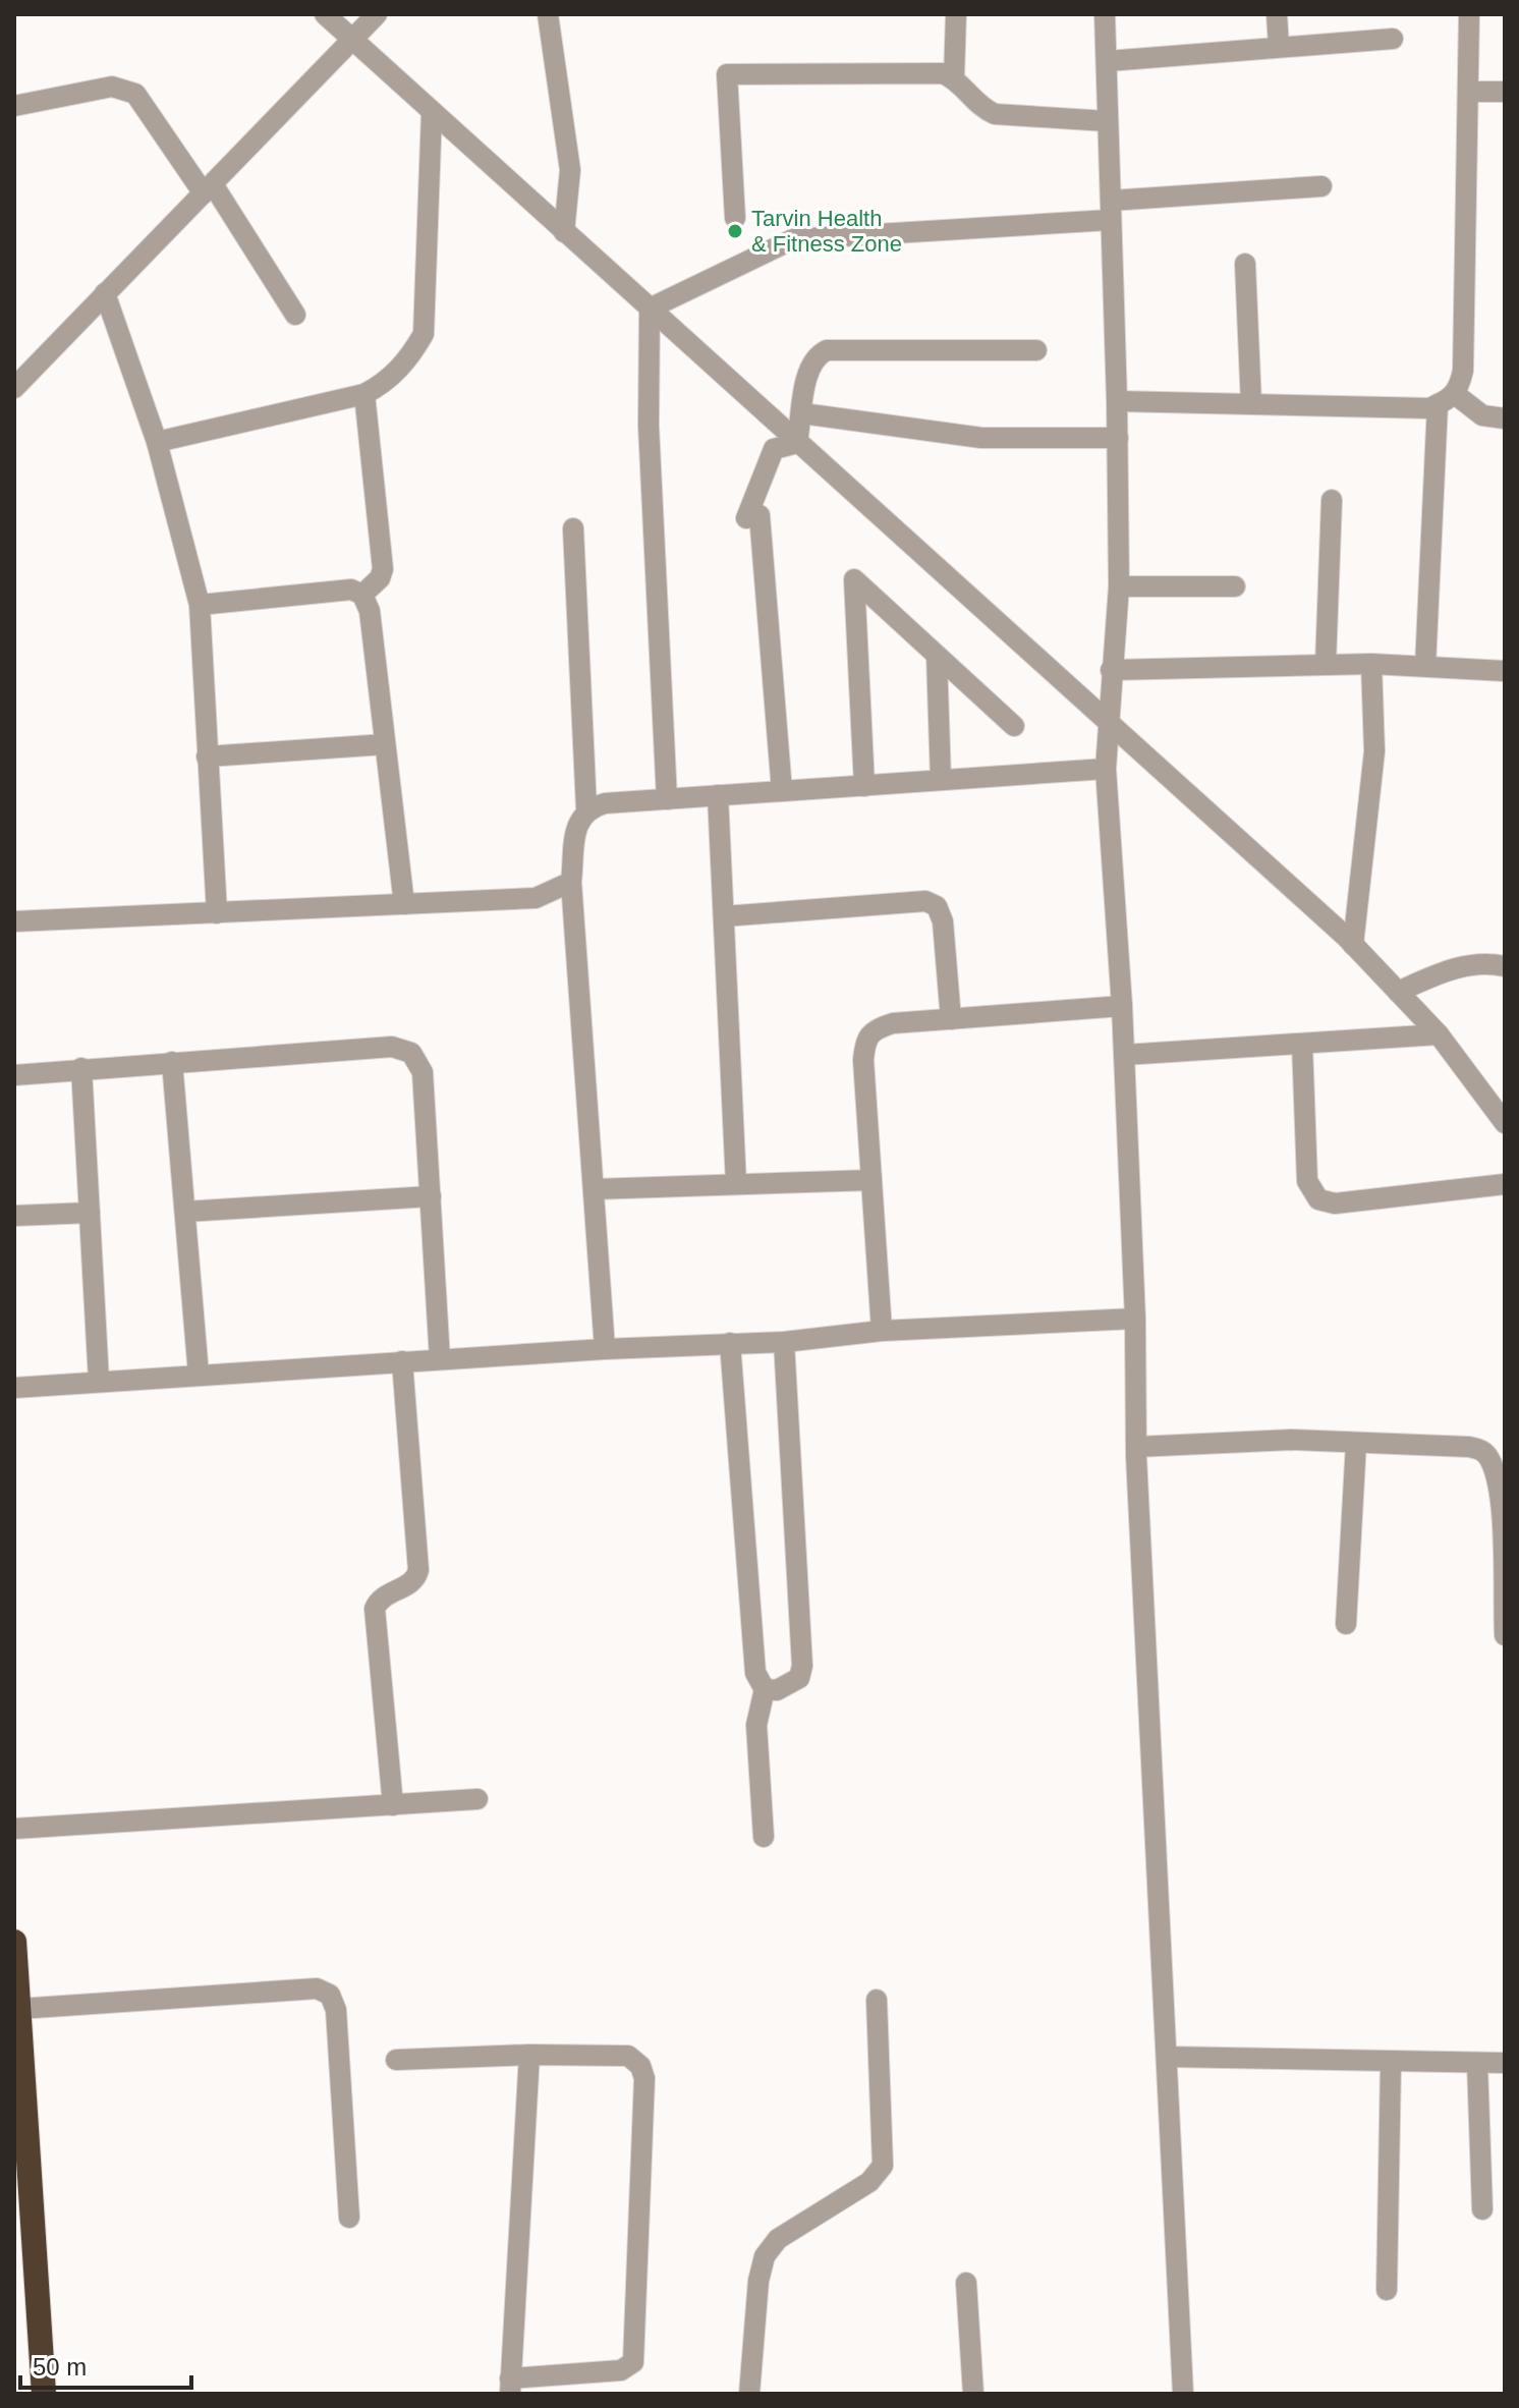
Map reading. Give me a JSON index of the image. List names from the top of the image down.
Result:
{
  "places": ["Tarvin Health & Fitness Zone"],
  "scale_bar": "50 m"
}
